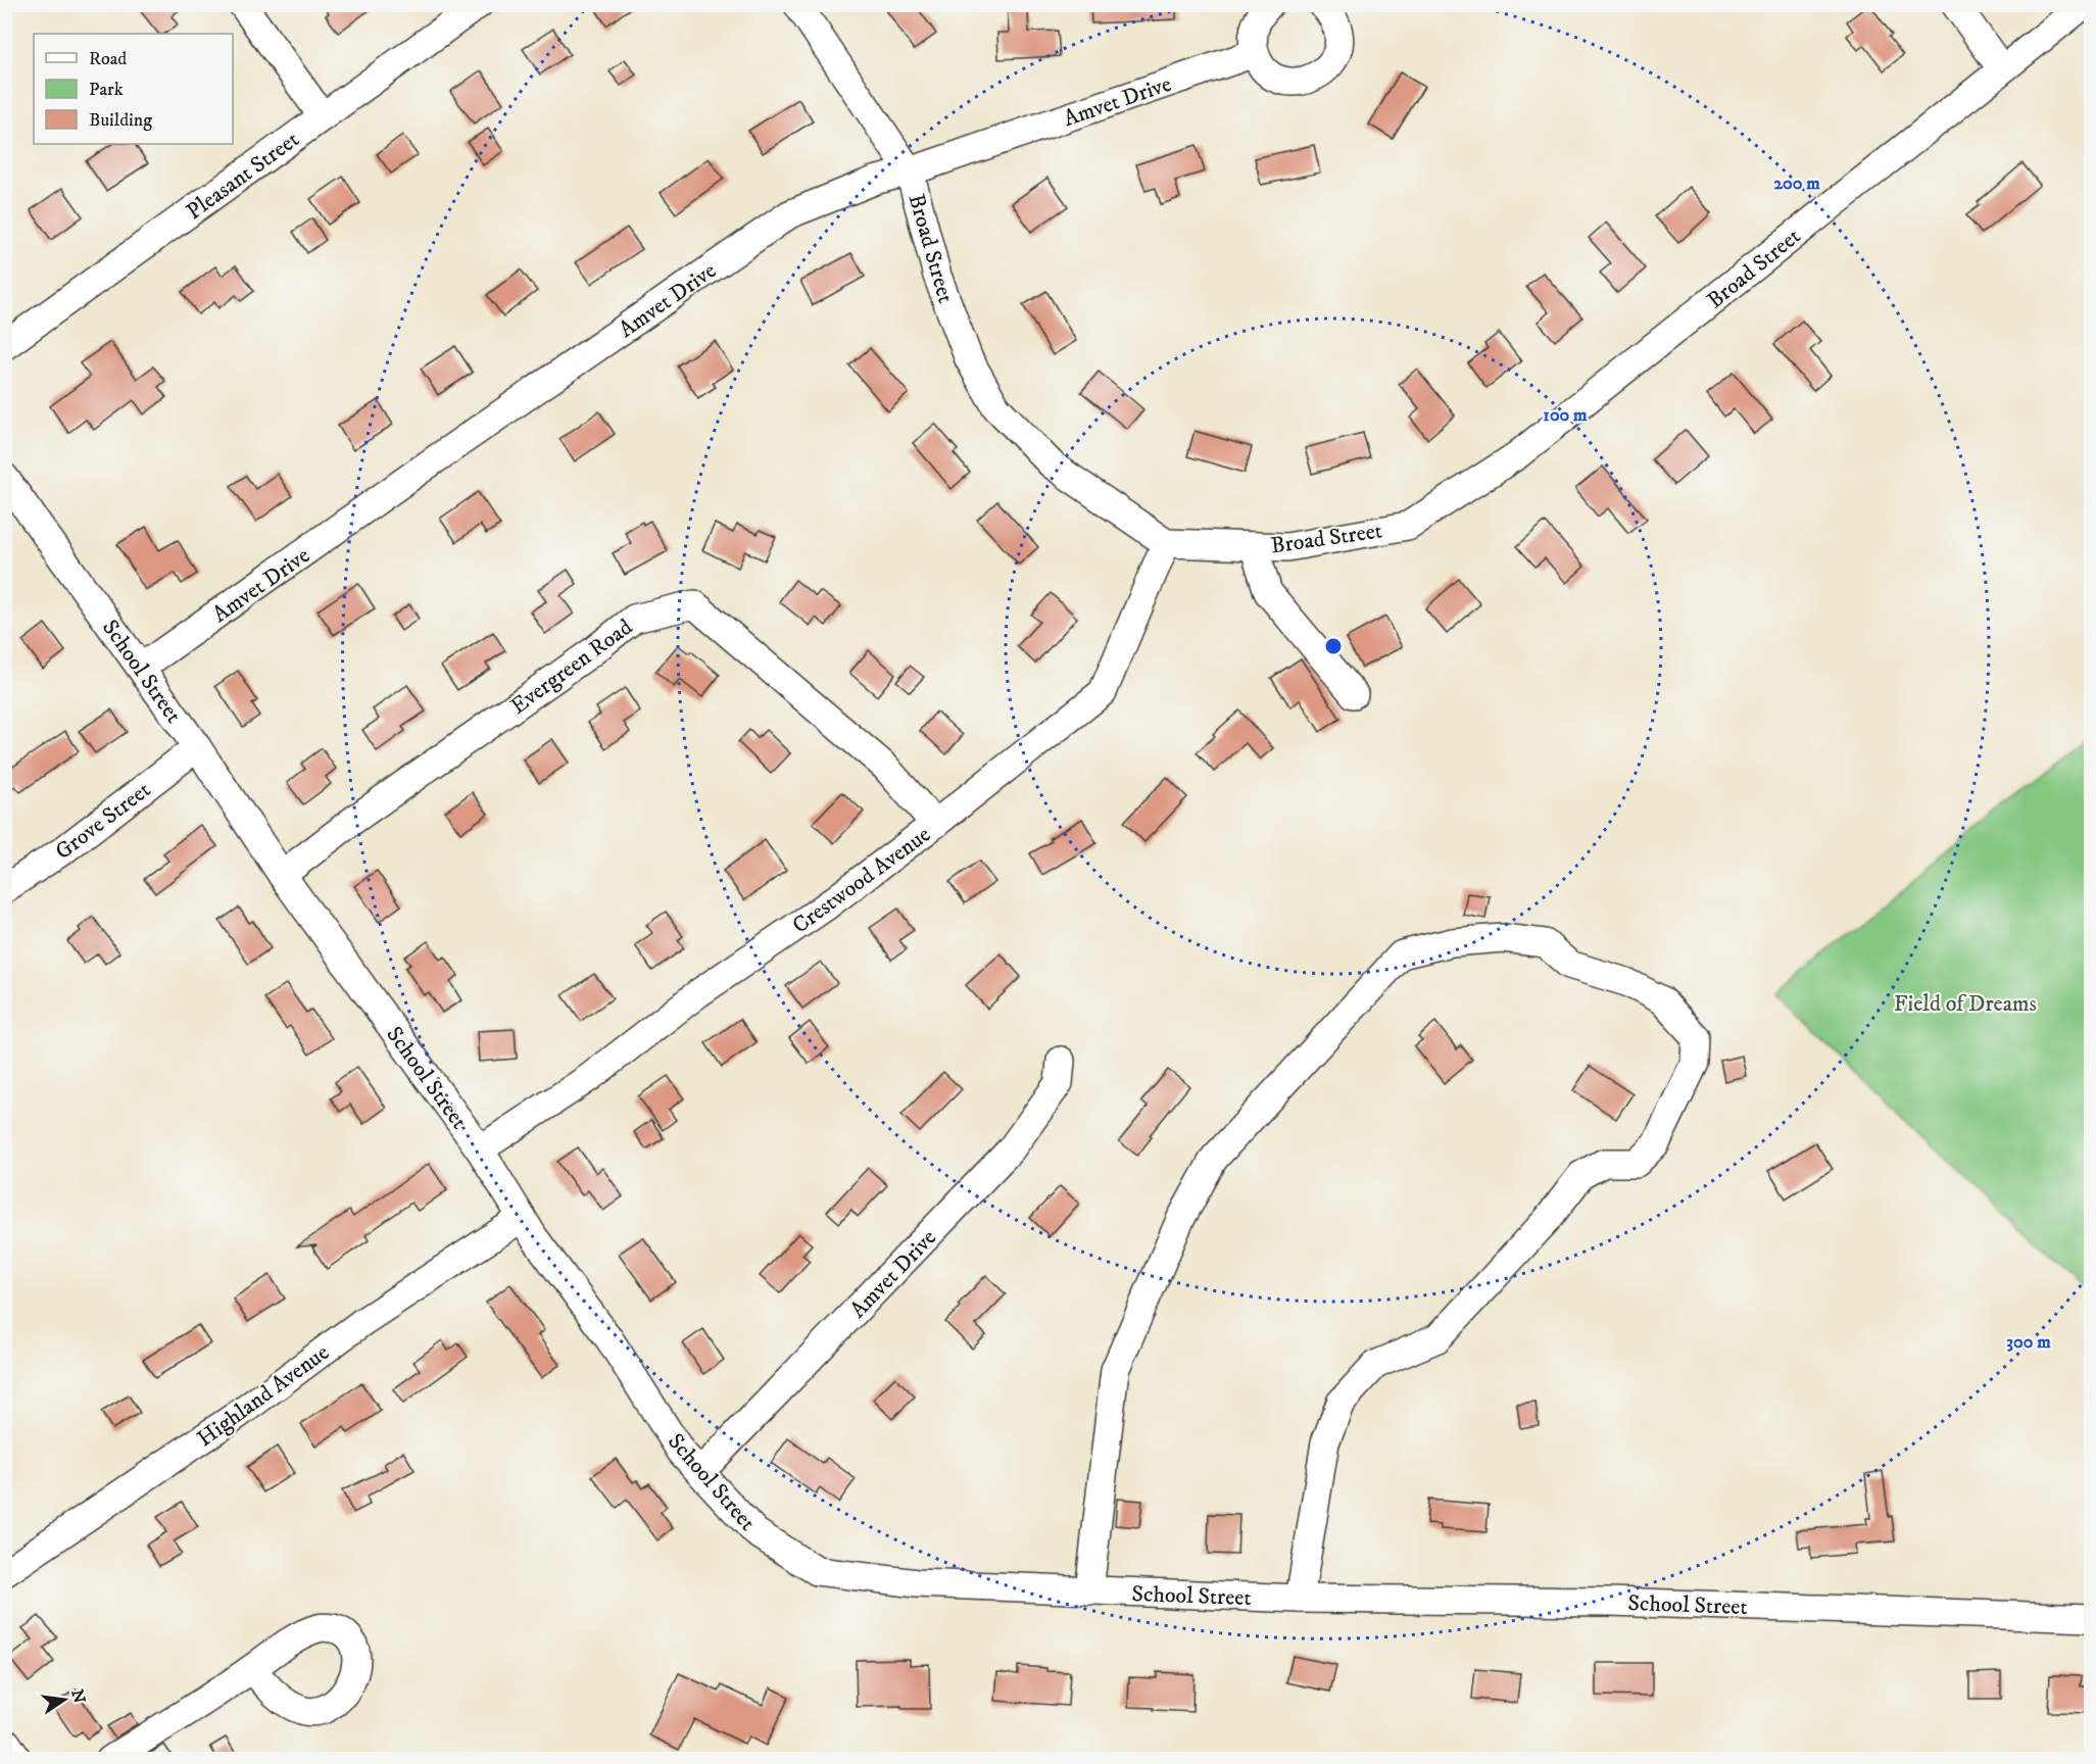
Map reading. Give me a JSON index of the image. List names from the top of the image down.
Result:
{
  "streets": {
    "street": [
      "Amvet Drive",
      "Pleasant Street",
      "Broad Street",
      "Evergreen Road",
      "School Street",
      "Grove Street",
      "Crestwood Avenue",
      "Highland Avenue"
    ]
  },
  "crossings": [
    ["Amvet Drive", "Broad Street"],
    ["Amvet Drive", "School Street"],
    ["Broad Street", "Crestwood Avenue"],
    ["Evergreen Road", "School Street"],
    ["Evergreen Road", "Crestwood Avenue"],
    ["School Street", "Grove Street"],
    ["School Street", "Crestwood Avenue"],
    ["School Street", "Highland Avenue"]
  ],
  "parks": ["Field of Dreams"],
  "legend": ["Road", "Park", "Building"],
  "north": "right",
  "rings": ["200 m", "100 m", "300 m"]
}
